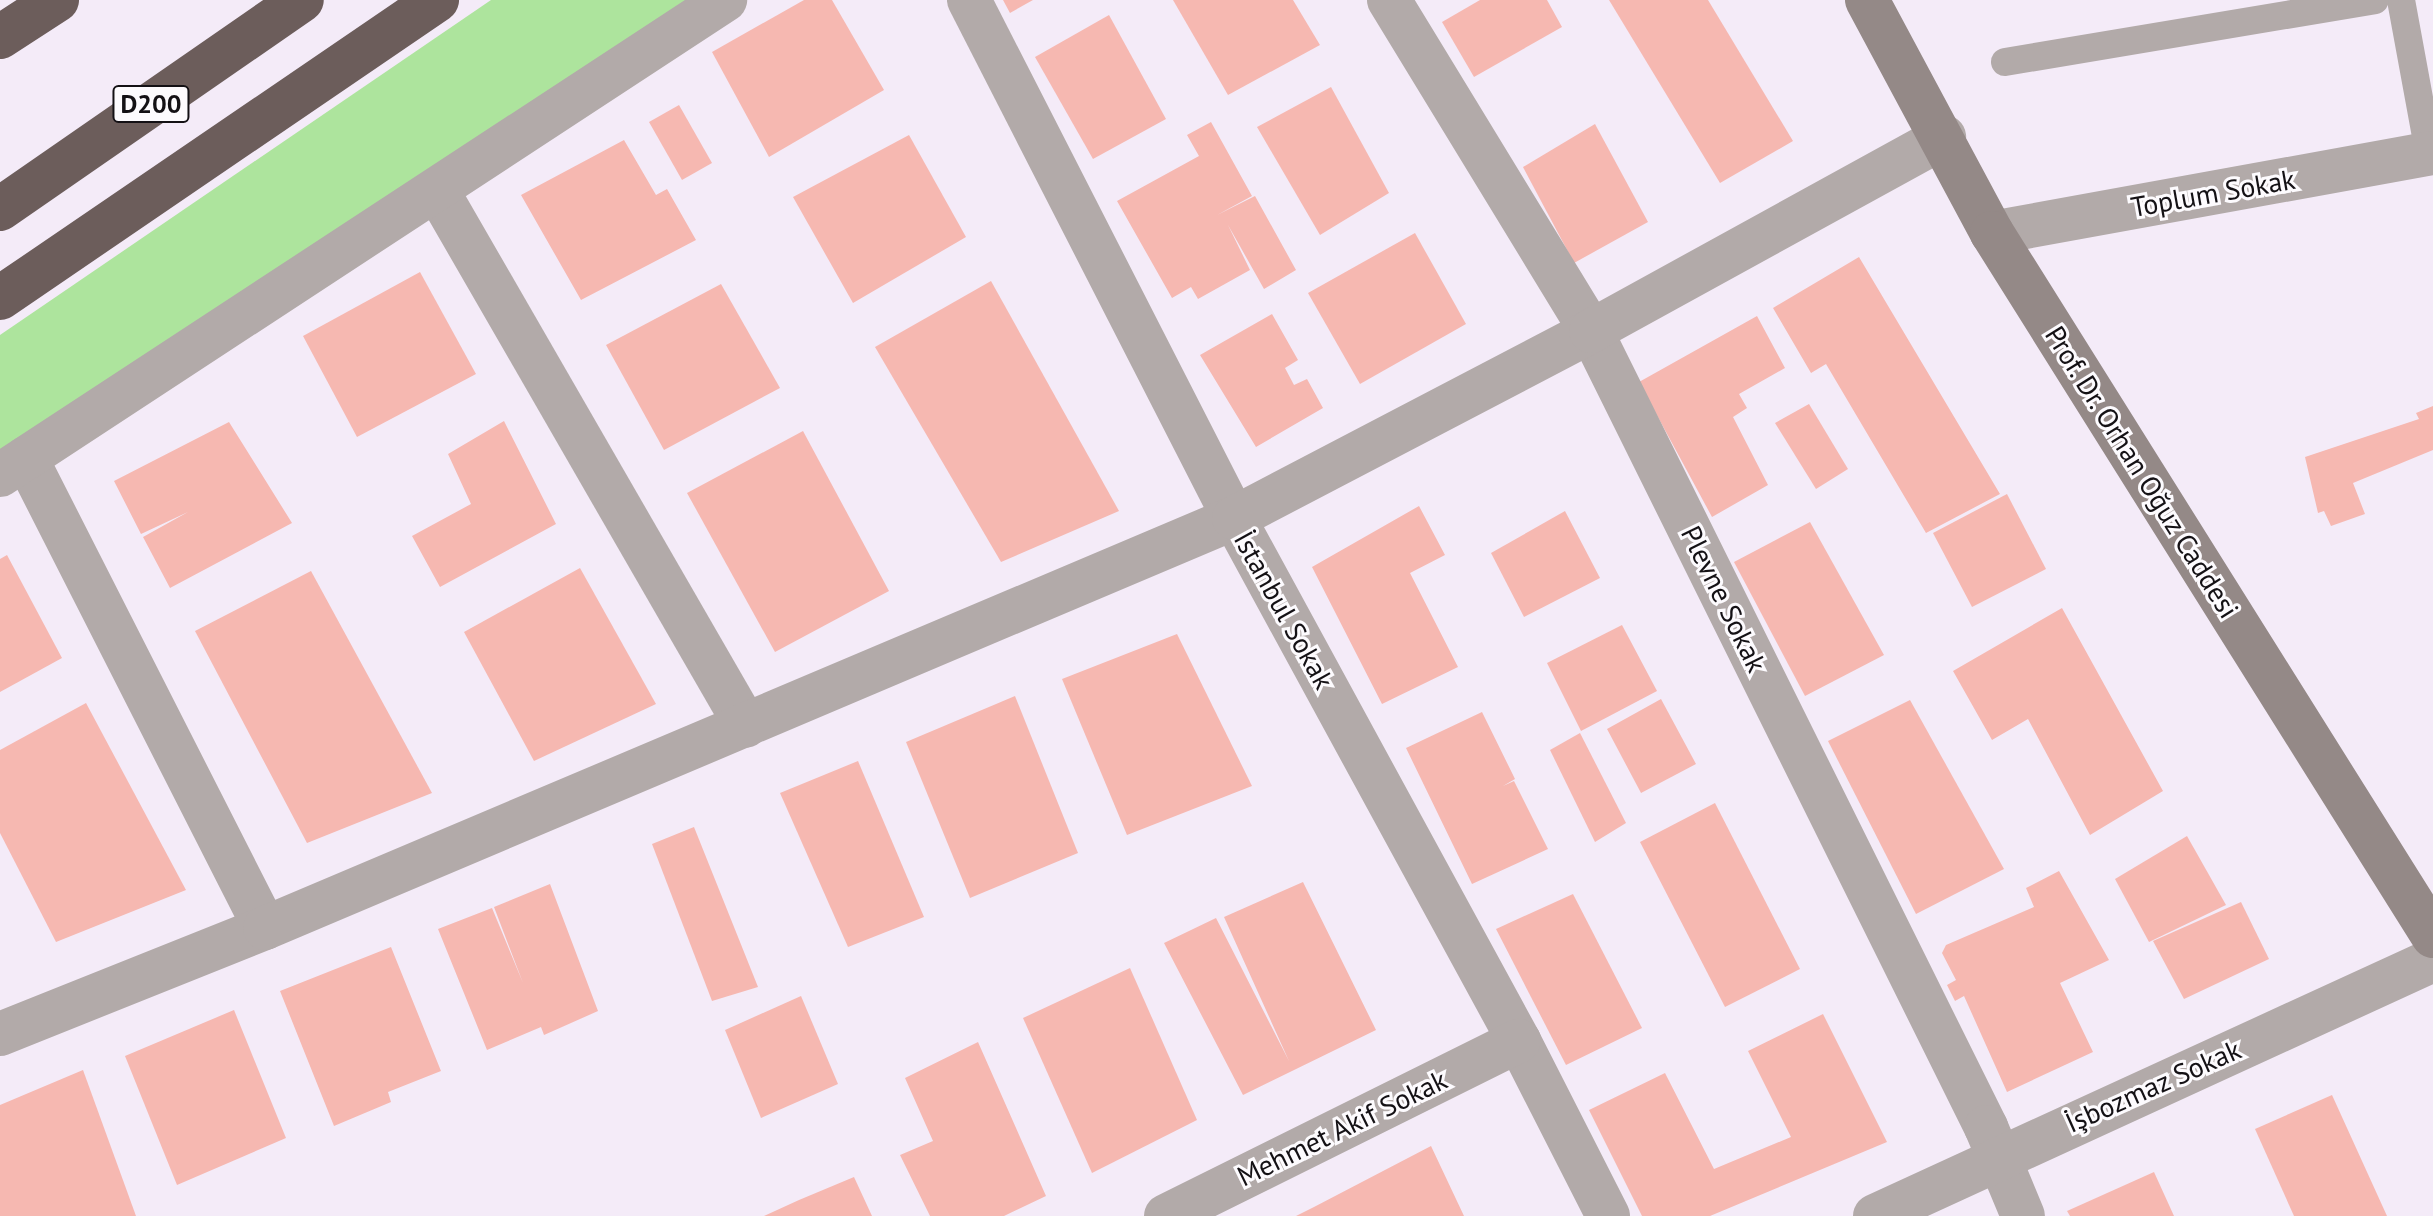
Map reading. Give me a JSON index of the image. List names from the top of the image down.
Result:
{
  "streets": {
    "highway": ["D200"],
    "main road": ["Prof. Dr. Orhan Oğuz Caddesi"],
    "street": [
      "Toplum Sokak",
      "Plevne Sokak",
      "İstanbul Sokak",
      "İşbozmaz Sokak",
      "Mehmet Akif Sokak"
    ]
  },
  "crossings": [
    ["Toplum Sokak", "Prof. Dr. Orhan Oğuz Caddesi"],
    ["Plevne Sokak", "İşbozmaz Sokak"],
    ["İstanbul Sokak", "Mehmet Akif Sokak"]
  ]
}
